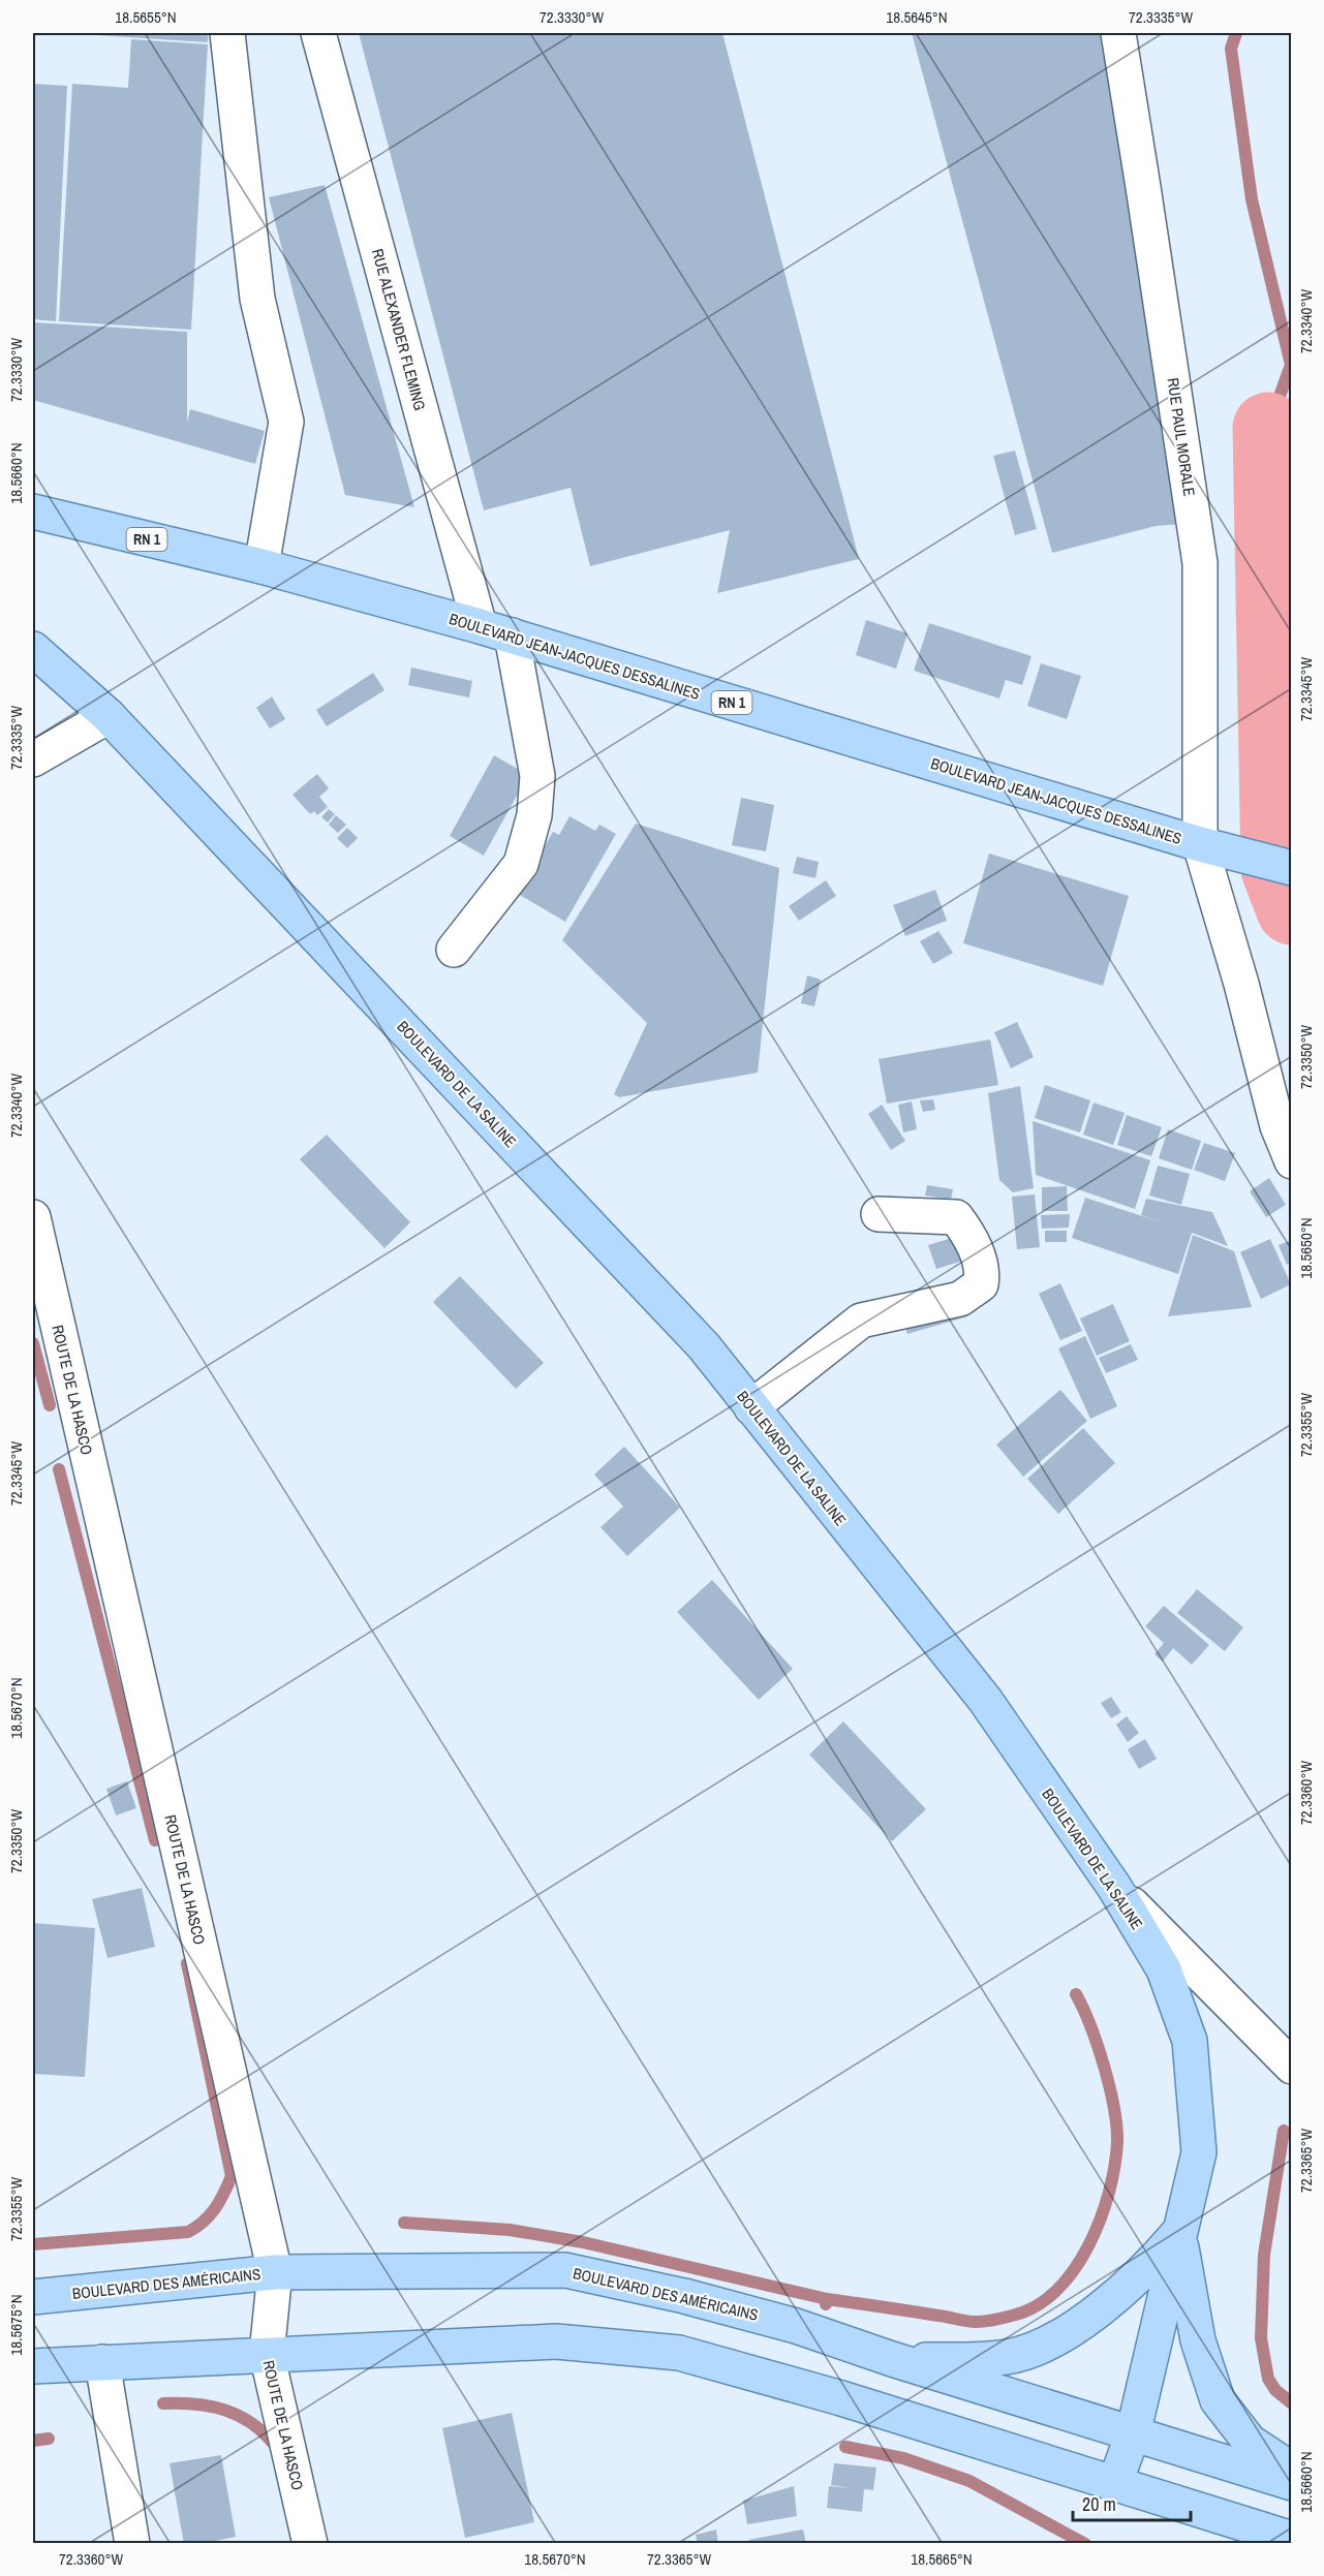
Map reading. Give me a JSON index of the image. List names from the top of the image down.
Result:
{
  "streets": {
    "main road": [
      "RN 1",
      "BOULEVARD JEAN-JACQUES DESSALINES",
      "BOULEVARD DE LA SALINE",
      "BOULEVARD DES AMÉRICAINS"
    ],
    "street": ["RUE ALEXANDER FLEMING", "RUE PAUL MORALE", "ROUTE DE LA HASCO"]
  },
  "crossings": [
    ["RUE ALEXANDER FLEMING", "BOULEVARD JEAN-JACQUES DESSALINES"],
    ["RUE PAUL MORALE", "BOULEVARD JEAN-JACQUES DESSALINES"],
    ["BOULEVARD DE LA SALINE", "BOULEVARD DES AMÉRICAINS"],
    ["ROUTE DE LA HASCO", "BOULEVARD DES AMÉRICAINS"]
  ],
  "scale_bar": "20 m",
  "coordinates": [
    "18.5655°N",
    "72.3330°W",
    "18.5645°N",
    "72.3335°W",
    "72.3340°W",
    "18.5660°N",
    "72.3345°W",
    "72.3350°W",
    "18.5650°N",
    "72.3355°W",
    "18.5670°N",
    "72.3360°W",
    "72.3365°W",
    "18.5675°N",
    "18.5665°N"
  ]
}
